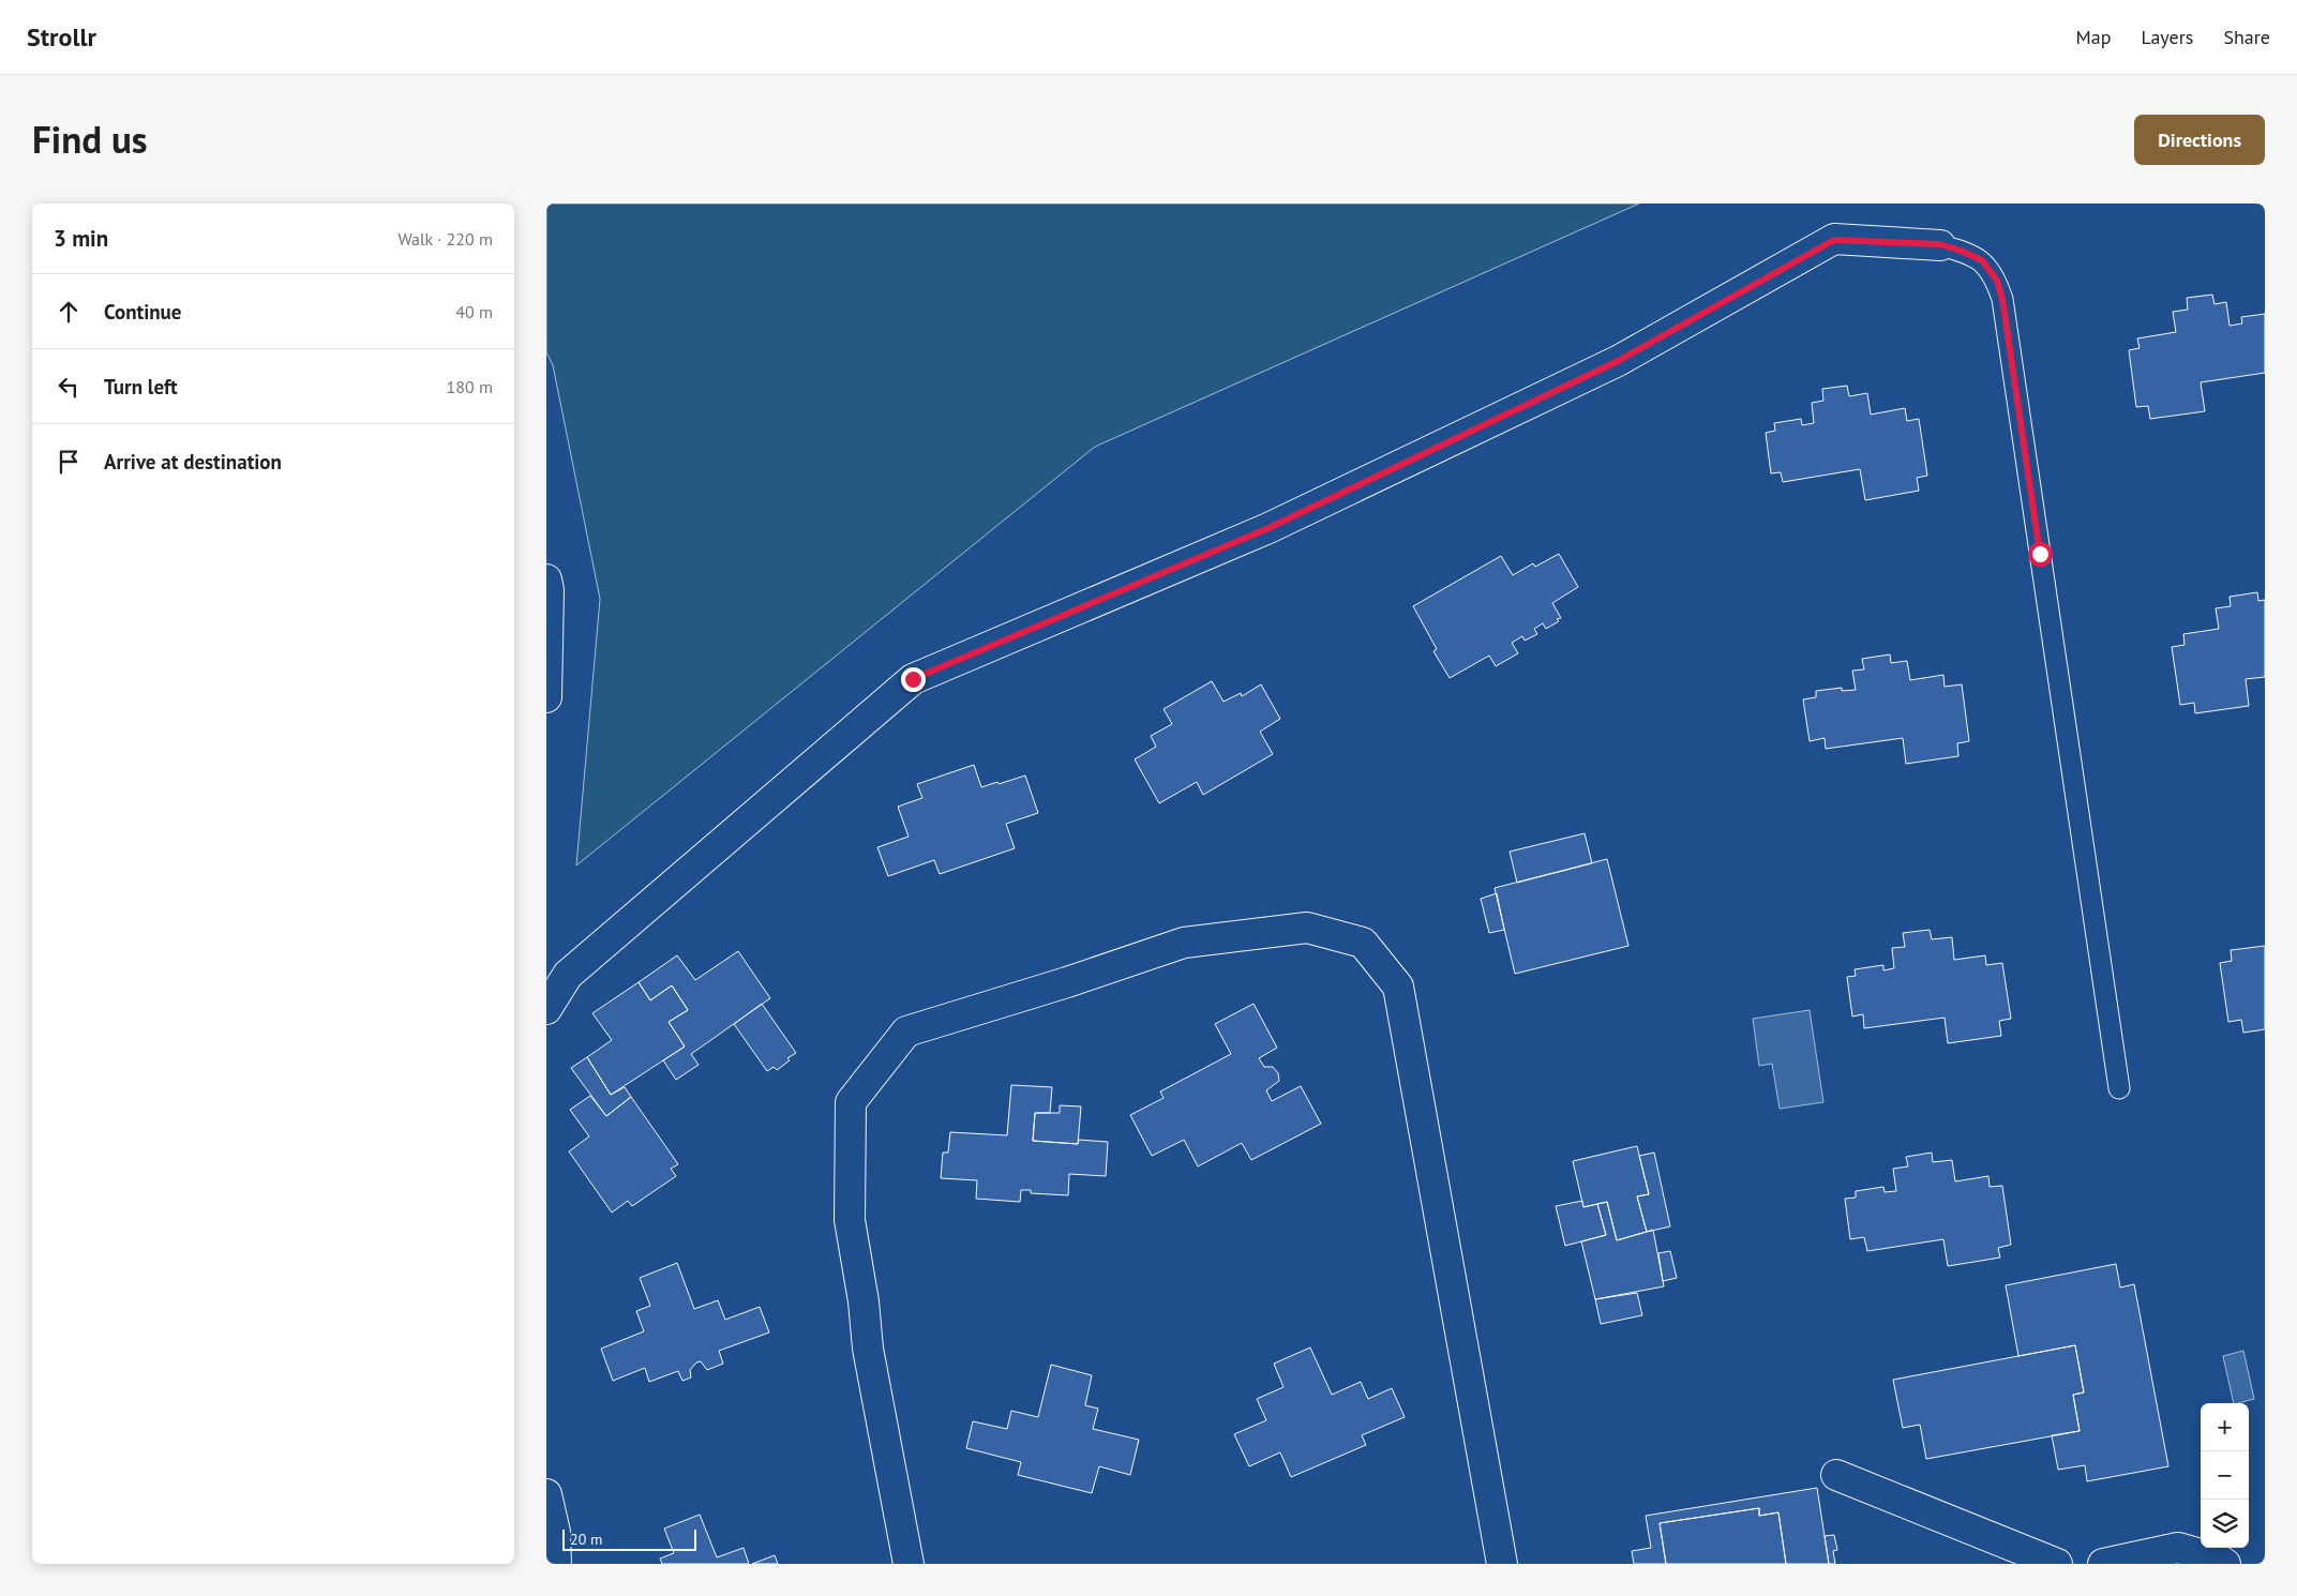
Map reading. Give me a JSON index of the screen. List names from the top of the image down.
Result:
{
  "scale_bar": "20 m",
  "page": {
    "header": "Strollr",
    "nav": ["Map", "Layers", "Share"],
    "title": "Find us",
    "buttons": "Directions",
    "heading": ["3 min", "Walk · 220 m"],
    "list": [
      ["Continue", "40 m"],
      ["Turn left", "180 m"],
      "Arrive at destination"
    ],
    "map_buttons": ["+", "−"],
    "scale": "20 m"
  }
}
